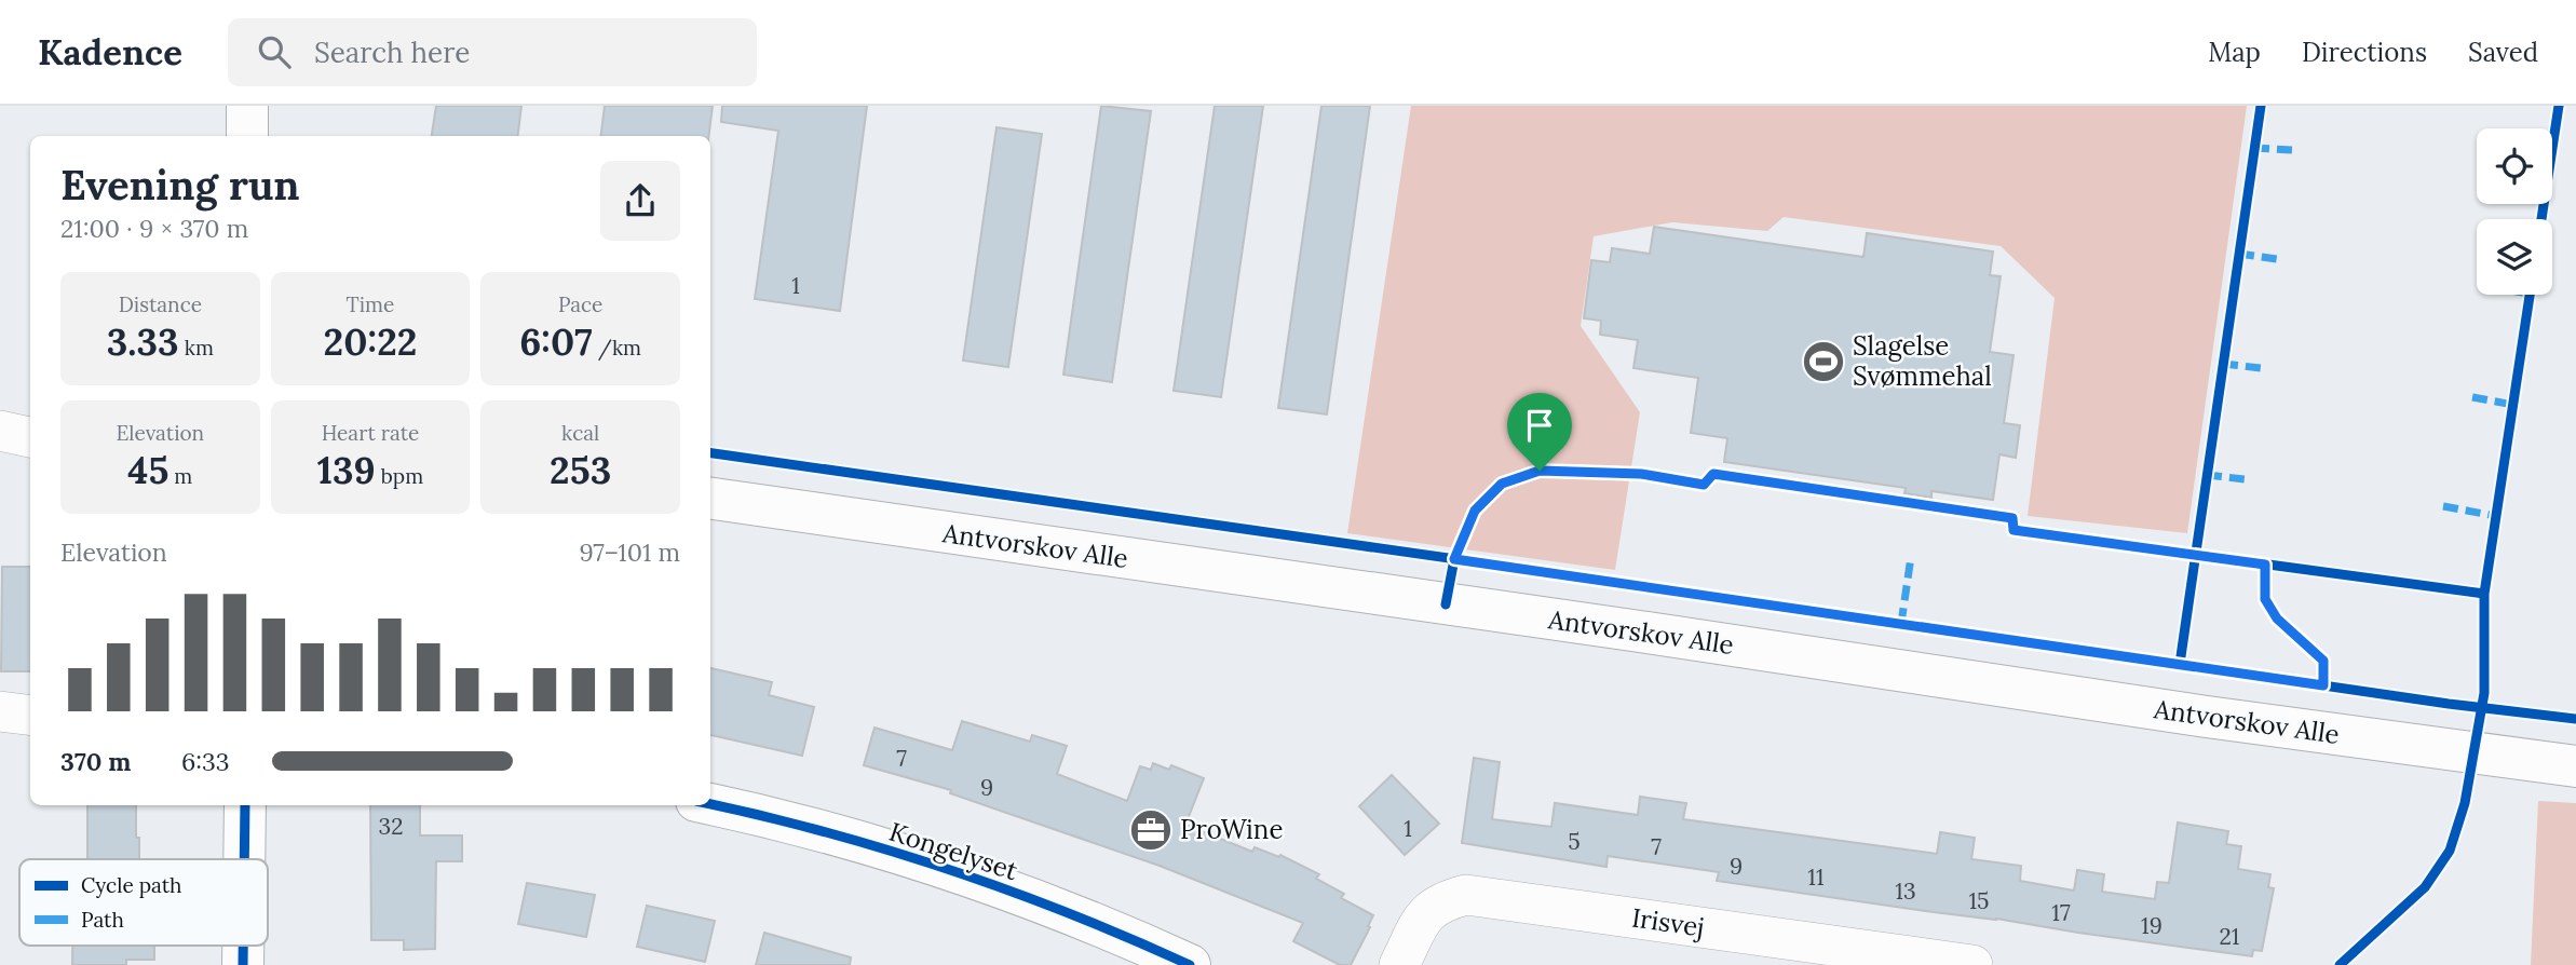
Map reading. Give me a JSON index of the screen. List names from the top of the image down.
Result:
{
  "streets": {
    "street": ["Antvorskov Alle", "Kongelyset", "Irisvej"]
  },
  "places": {
    "sports": ["Slagelse Svømmehal"],
    "office": ["ProWine"]
  },
  "house_numbers": [
    "1",
    "7",
    "9",
    "32",
    "1",
    "5",
    "7",
    "9",
    "11",
    "13",
    "15",
    "17",
    "19",
    "21"
  ],
  "legend": ["Cycle path", "Path"],
  "page": {
    "header": "Kadence",
    "search": "Search here",
    "nav": ["Map", "Directions", "Saved"],
    "heading": ["Evening run", "21:00 · 9 × 370 m"],
    "stats": [
      ["Distance", "3.33 km"],
      ["Time", "20:22"],
      ["Pace", "6:07 /km"],
      ["Elevation", "45 m"],
      ["Heart rate", "139 bpm"],
      ["kcal", "253"]
    ],
    "chart": ["Elevation", "97–101 m"],
    "list": [
      {
        "name": "370 m",
        "note": "6:33"
      }
    ]
  }
}
